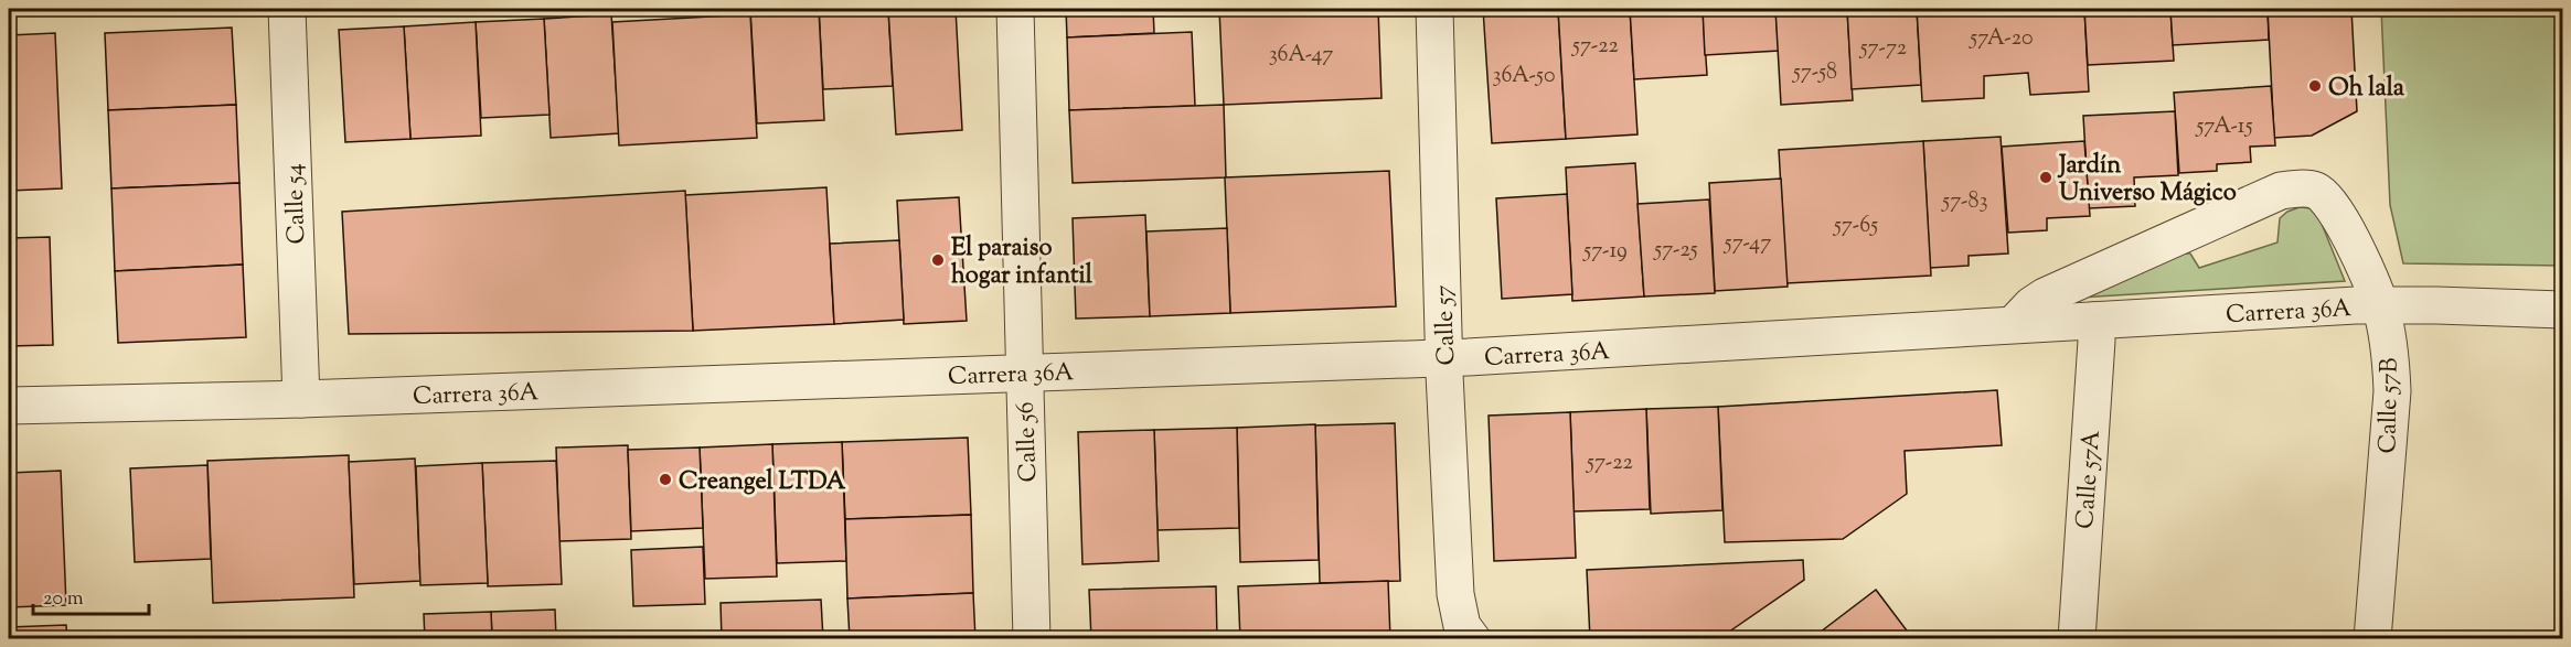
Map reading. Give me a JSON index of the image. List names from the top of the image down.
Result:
{
  "streets": {
    "street": [
      "Calle 54",
      "Carrera 36A",
      "Calle 57",
      "Calle 57B",
      "Calle 56",
      "Calle 57A"
    ]
  },
  "crossings": [
    ["Calle 54", "Carrera 36A"],
    ["Carrera 36A", "Calle 57"],
    ["Carrera 36A", "Calle 57B"],
    ["Carrera 36A", "Calle 56"],
    ["Carrera 36A", "Calle 57A"]
  ],
  "places": [
    "Oh lala",
    "Jardín Universo Mágico",
    "El paraiso hogar infantil",
    "Creangel LTDA"
  ],
  "house_numbers": [
    "57A-20",
    "57-22",
    "57-72",
    "36A-47",
    "57-58",
    "36A-50",
    "57A-15",
    "57-83",
    "57-65",
    "57-47",
    "57-25",
    "57-19",
    "57-22"
  ],
  "scale_bar": "20 m"
}
